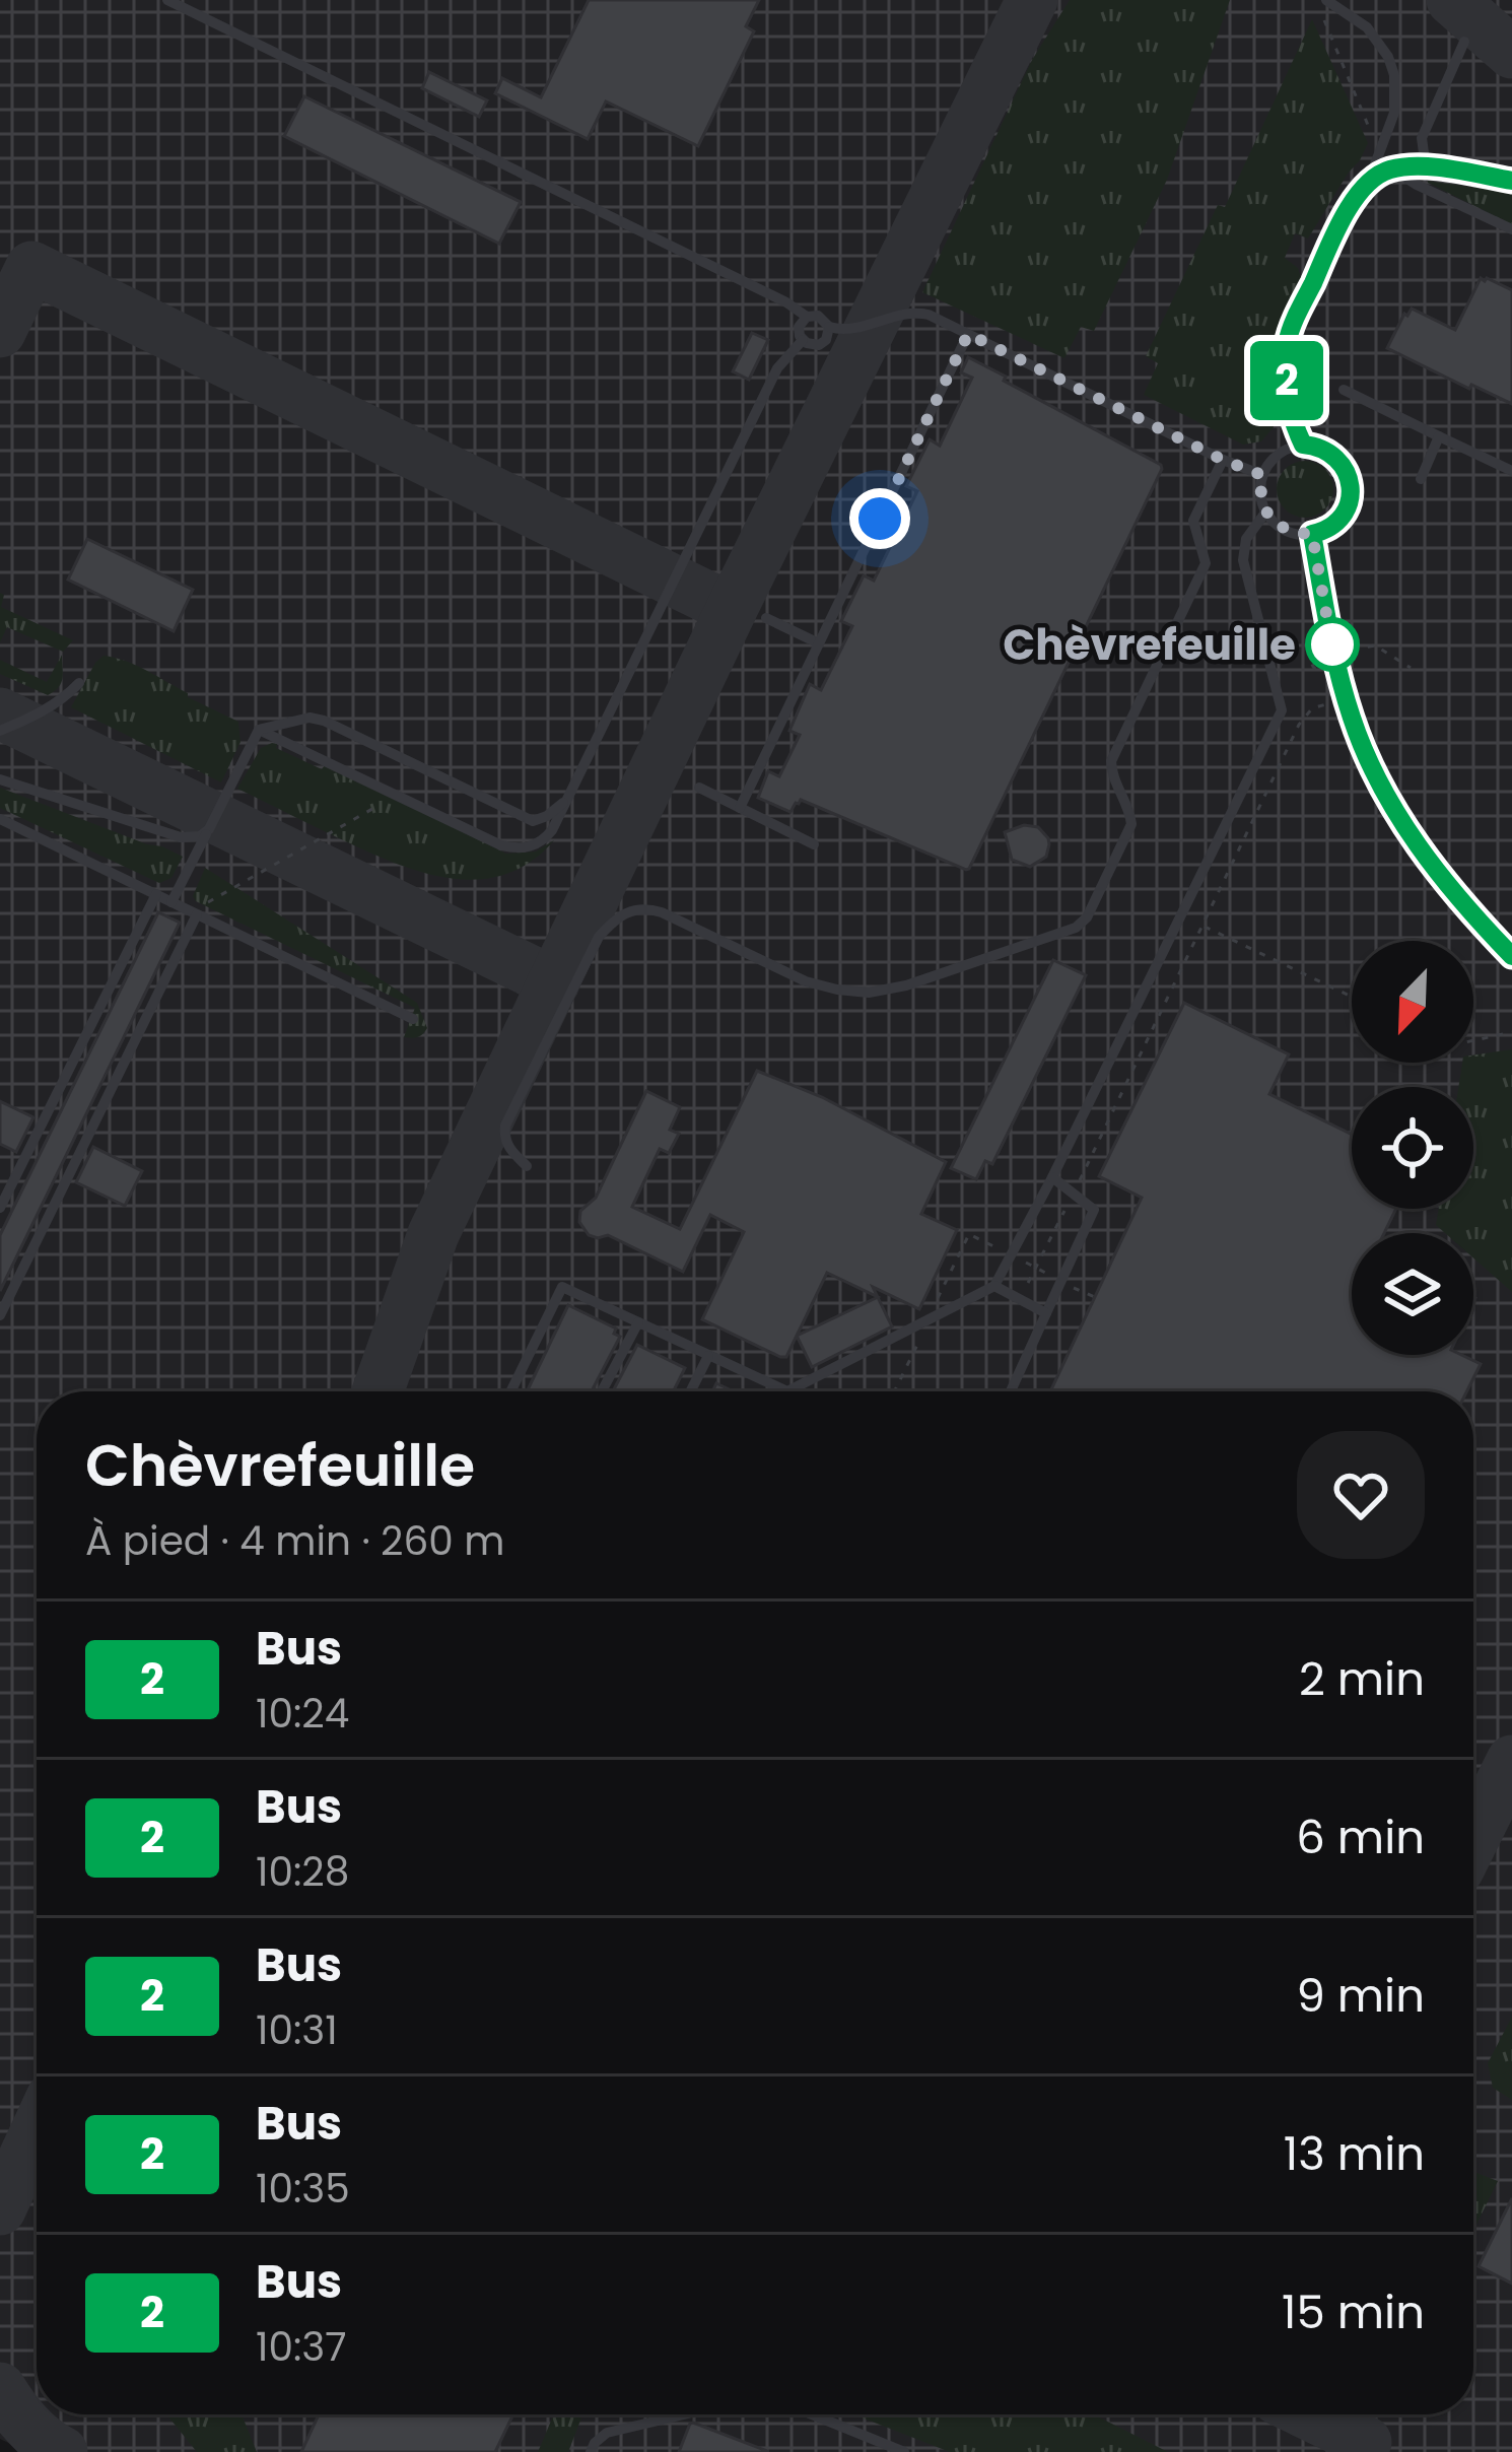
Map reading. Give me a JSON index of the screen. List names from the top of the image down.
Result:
{
  "places": ["Chèvrefeuille"],
  "lines": ["bus line 2"],
  "north": "bottom left",
  "page": {
    "on_map": "2",
    "heading": ["Chèvrefeuille", "À pied · 4 min · 260 m"],
    "list": [
      {
        "mark": "2",
        "name": "Bus",
        "note": "10:24",
        "value": "2 min"
      },
      {
        "mark": "2",
        "name": "Bus",
        "note": "10:28",
        "value": "6 min"
      },
      {
        "mark": "2",
        "name": "Bus",
        "note": "10:31",
        "value": "9 min"
      },
      {
        "mark": "2",
        "name": "Bus",
        "note": "10:35",
        "value": "13 min"
      },
      {
        "mark": "2",
        "name": "Bus",
        "note": "10:37",
        "value": "15 min"
      }
    ]
  }
}
